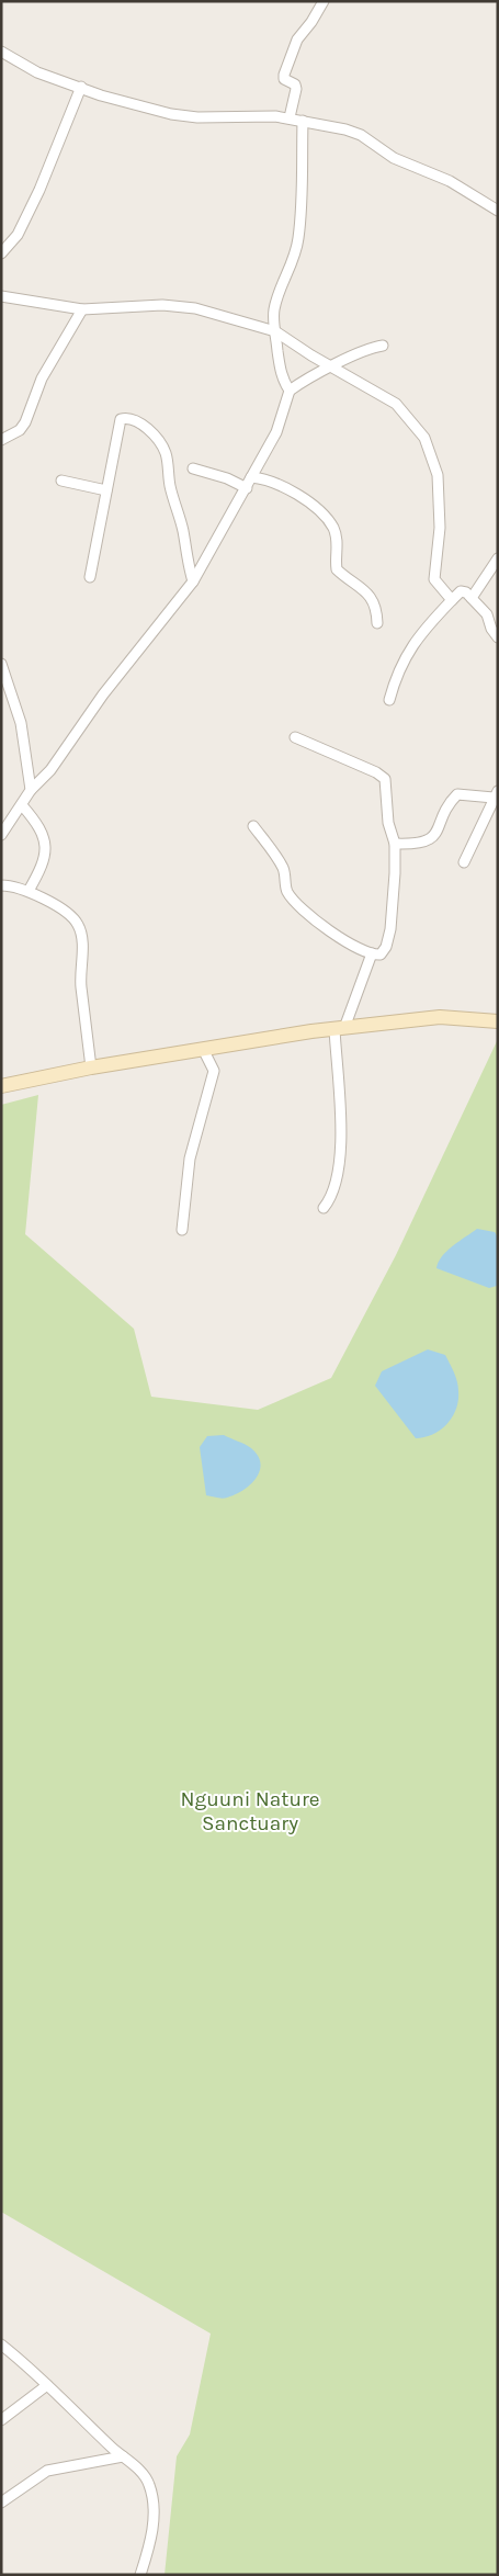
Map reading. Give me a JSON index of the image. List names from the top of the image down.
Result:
{
  "parks": ["Nguuni Nature Sanctuary"]
}
